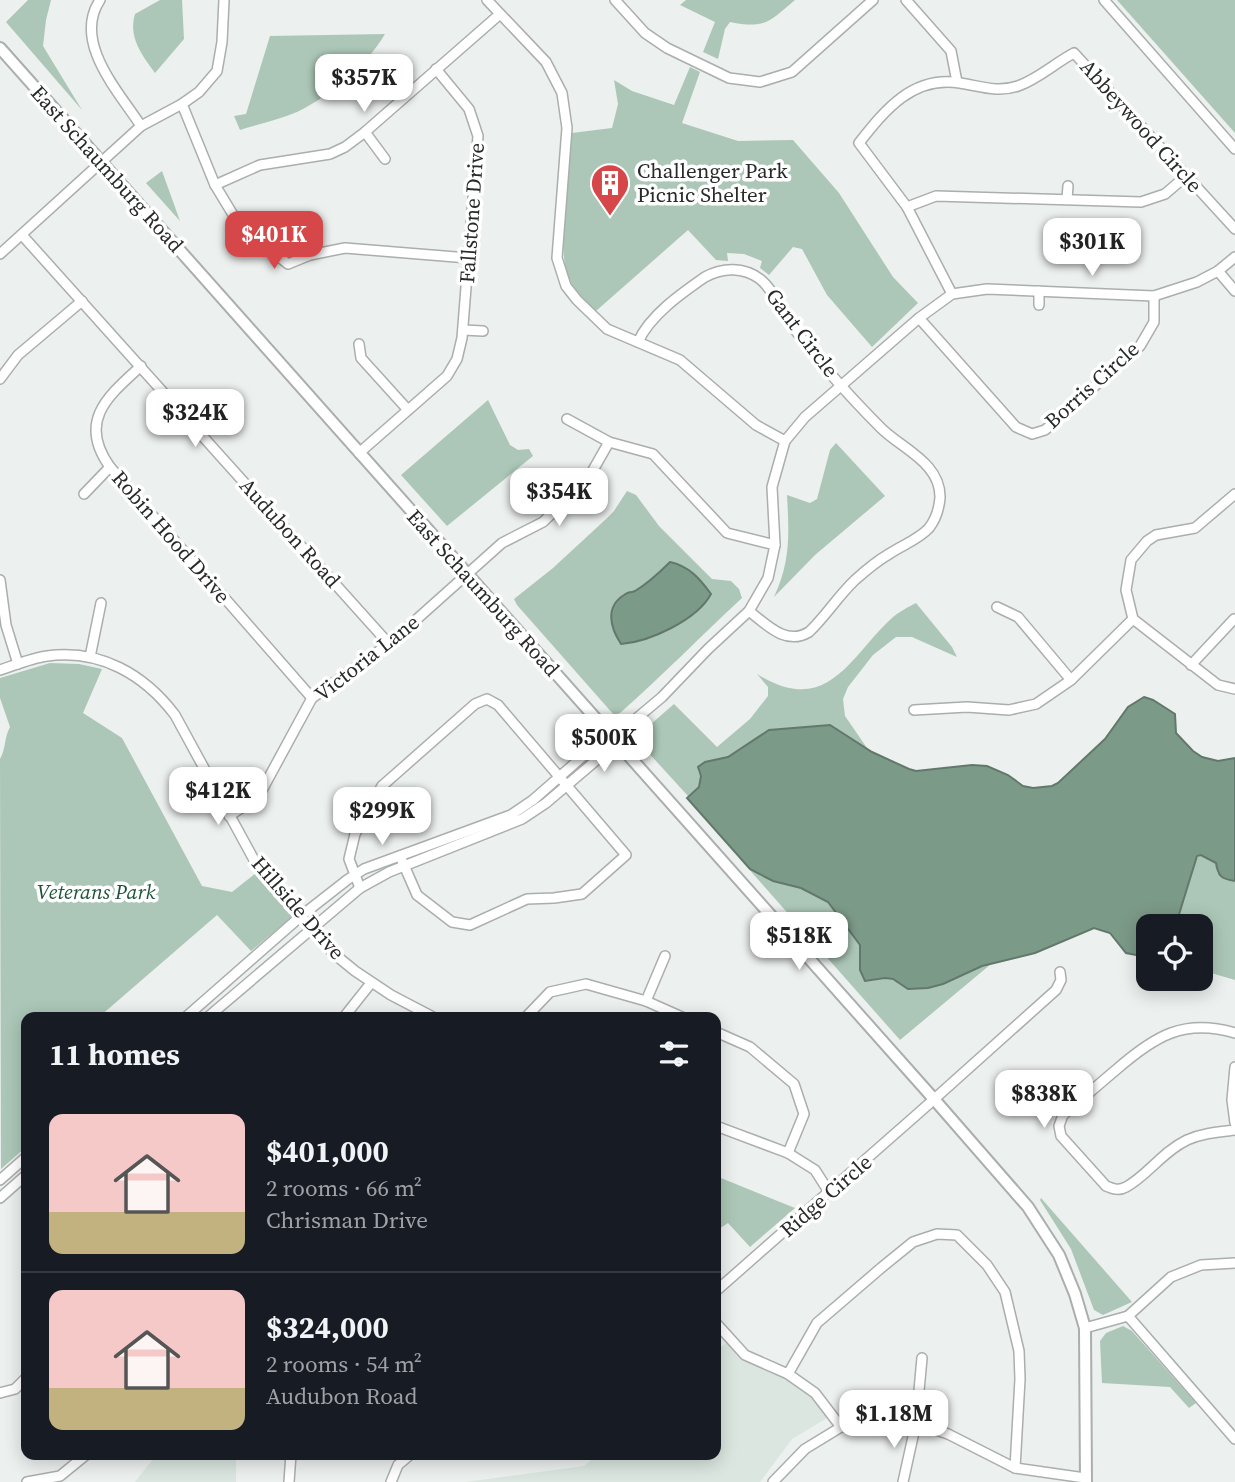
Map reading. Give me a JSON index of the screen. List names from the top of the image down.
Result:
{
  "streets": {
    "main road": ["East Schaumburg Road"],
    "street": [
      "Abbeywood Circle",
      "Fallstone Drive",
      "Gant Circle",
      "Borris Circle",
      "Audubon Road",
      "Robin Hood Drive",
      "Victoria Lane",
      "Hillside Drive",
      "Ridge Circle"
    ]
  },
  "crossings": [
    ["East Schaumburg Road", "Fallstone Drive"],
    ["East Schaumburg Road", "Victoria Lane"],
    ["East Schaumburg Road", "Ridge Circle"],
    ["Audubon Road", "Robin Hood Drive"],
    ["Audubon Road", "Victoria Lane"],
    ["Robin Hood Drive", "Victoria Lane"],
    ["Victoria Lane", "Hillside Drive"]
  ],
  "parks": ["Veterans Park"],
  "places": {
    "building": ["Challenger Park Picnic Shelter"]
  },
  "page": {
    "price": [
      "$357K",
      "$401K",
      "$301K",
      "$324K",
      "$354K",
      "$500K",
      "$412K",
      "$299K",
      "$518K",
      "$838K",
      "$1.18M"
    ],
    "heading": "11 homes",
    "list": [
      {
        "name": "$401,000",
        "note": "2 rooms · 66 m² · Chrisman Drive"
      },
      {
        "name": "$324,000",
        "note": "2 rooms · 54 m² · Audubon Road"
      }
    ]
  }
}
